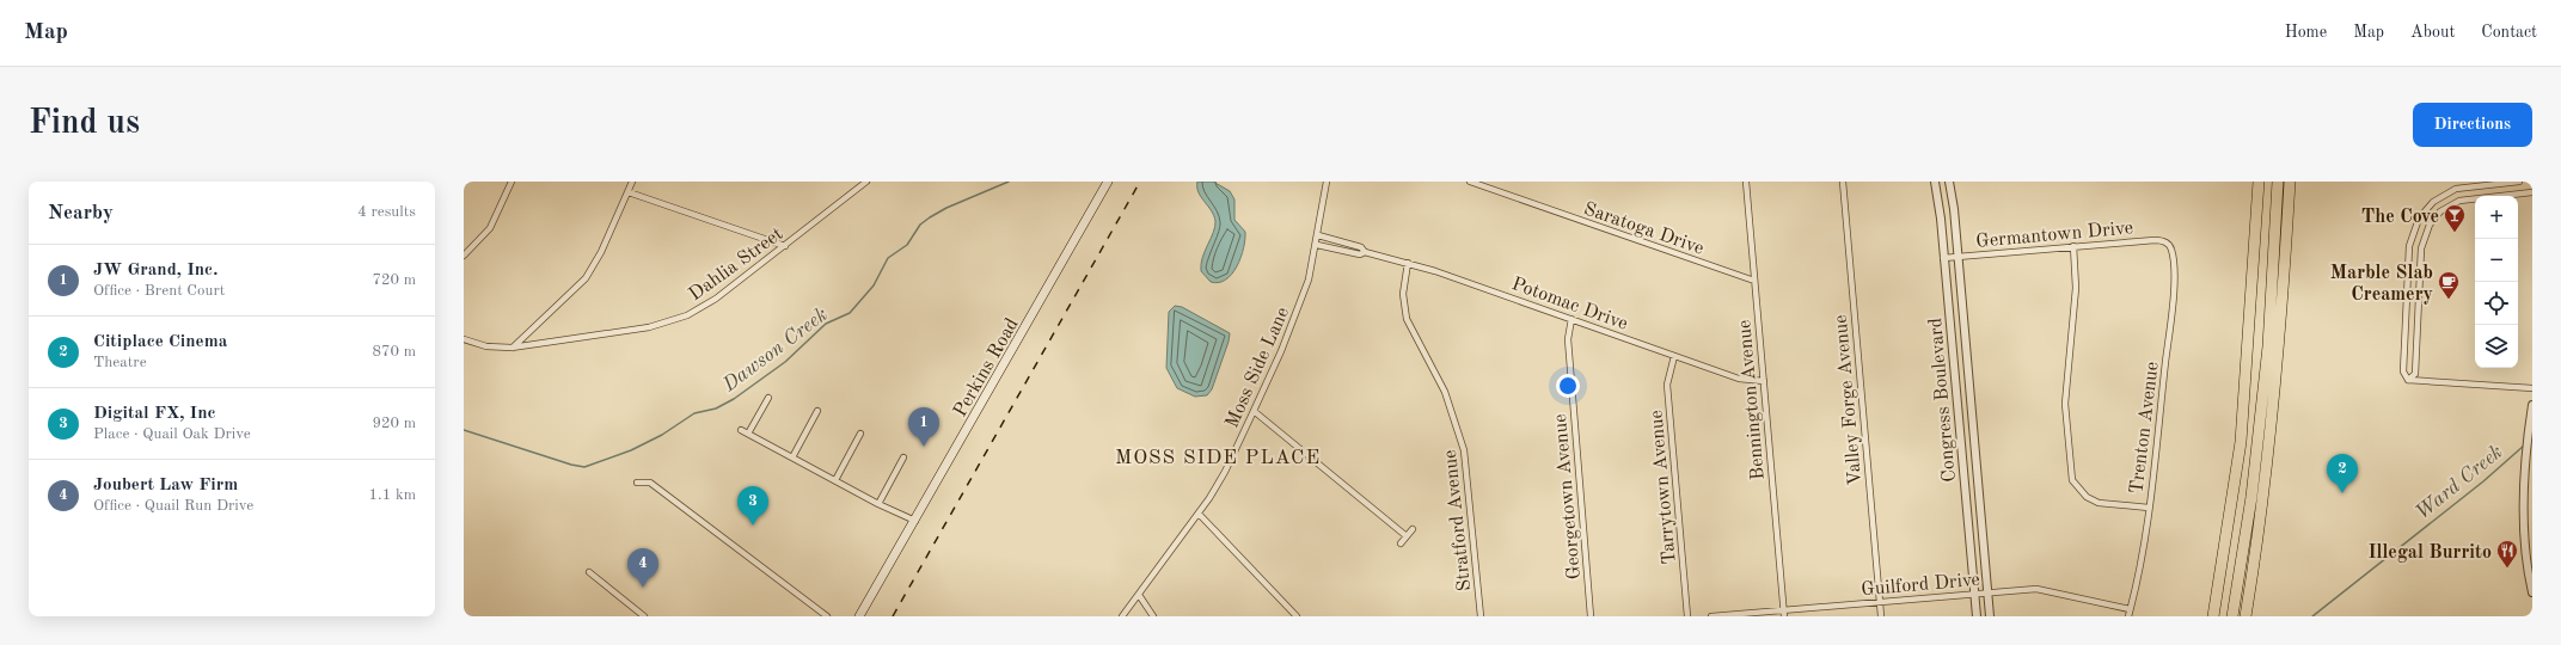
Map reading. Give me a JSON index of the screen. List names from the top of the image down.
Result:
{
  "streets": {
    "main road": ["Perkins Road"],
    "street": [
      "Saratoga Drive",
      "Germantown Drive",
      "Dahlia Street",
      "Potomac Drive",
      "Moss Side Lane",
      "Bennington Avenue",
      "Valley Forge Avenue",
      "Congress Boulevard",
      "Trenton Avenue",
      "Tarrytown Avenue",
      "Georgetown Avenue",
      "Stratford Avenue",
      "Guilford Drive"
    ]
  },
  "crossings": [
    ["Saratoga Drive", "Bennington Avenue"],
    ["Germantown Drive", "Congress Boulevard"],
    ["Germantown Drive", "Trenton Avenue"],
    ["Potomac Drive", "Moss Side Lane"],
    ["Potomac Drive", "Bennington Avenue"],
    ["Potomac Drive", "Tarrytown Avenue"],
    ["Potomac Drive", "Georgetown Avenue"],
    ["Potomac Drive", "Stratford Avenue"],
    ["Bennington Avenue", "Guilford Drive"],
    ["Valley Forge Avenue", "Guilford Drive"],
    ["Congress Boulevard", "Guilford Drive"],
    ["Trenton Avenue", "Guilford Drive"]
  ],
  "districts": ["MOSS SIDE PLACE"],
  "water": ["Dawson Creek", "Ward Creek"],
  "places": {
    "bar": ["The Cove"],
    "cafe": ["Marble Slab Creamery"],
    "restaurant": ["Illegal Burrito"]
  },
  "page": {
    "header": "Map",
    "nav": [
      "Home",
      "Map",
      "About",
      "Contact"
    ],
    "buttons": "Directions",
    "title": "Find us",
    "heading": ["Nearby", "4 results"],
    "map_buttons": ["+", "−"],
    "list": [
      {
        "mark": "1",
        "name": "JW Grand, Inc.",
        "note": "Office · Brent Court",
        "value": "720 m"
      },
      {
        "mark": "2",
        "name": "Citiplace Cinema",
        "note": "Theatre",
        "value": "870 m"
      },
      {
        "mark": "3",
        "name": "Digital FX, Inc",
        "note": "Place · Quail Oak Drive",
        "value": "920 m"
      },
      {
        "mark": "4",
        "name": "Joubert Law Firm",
        "note": "Office · Quail Run Drive",
        "value": "1.1 km"
      }
    ],
    "pins": [
      "1",
      "2",
      "3",
      "4"
    ]
  }
}
